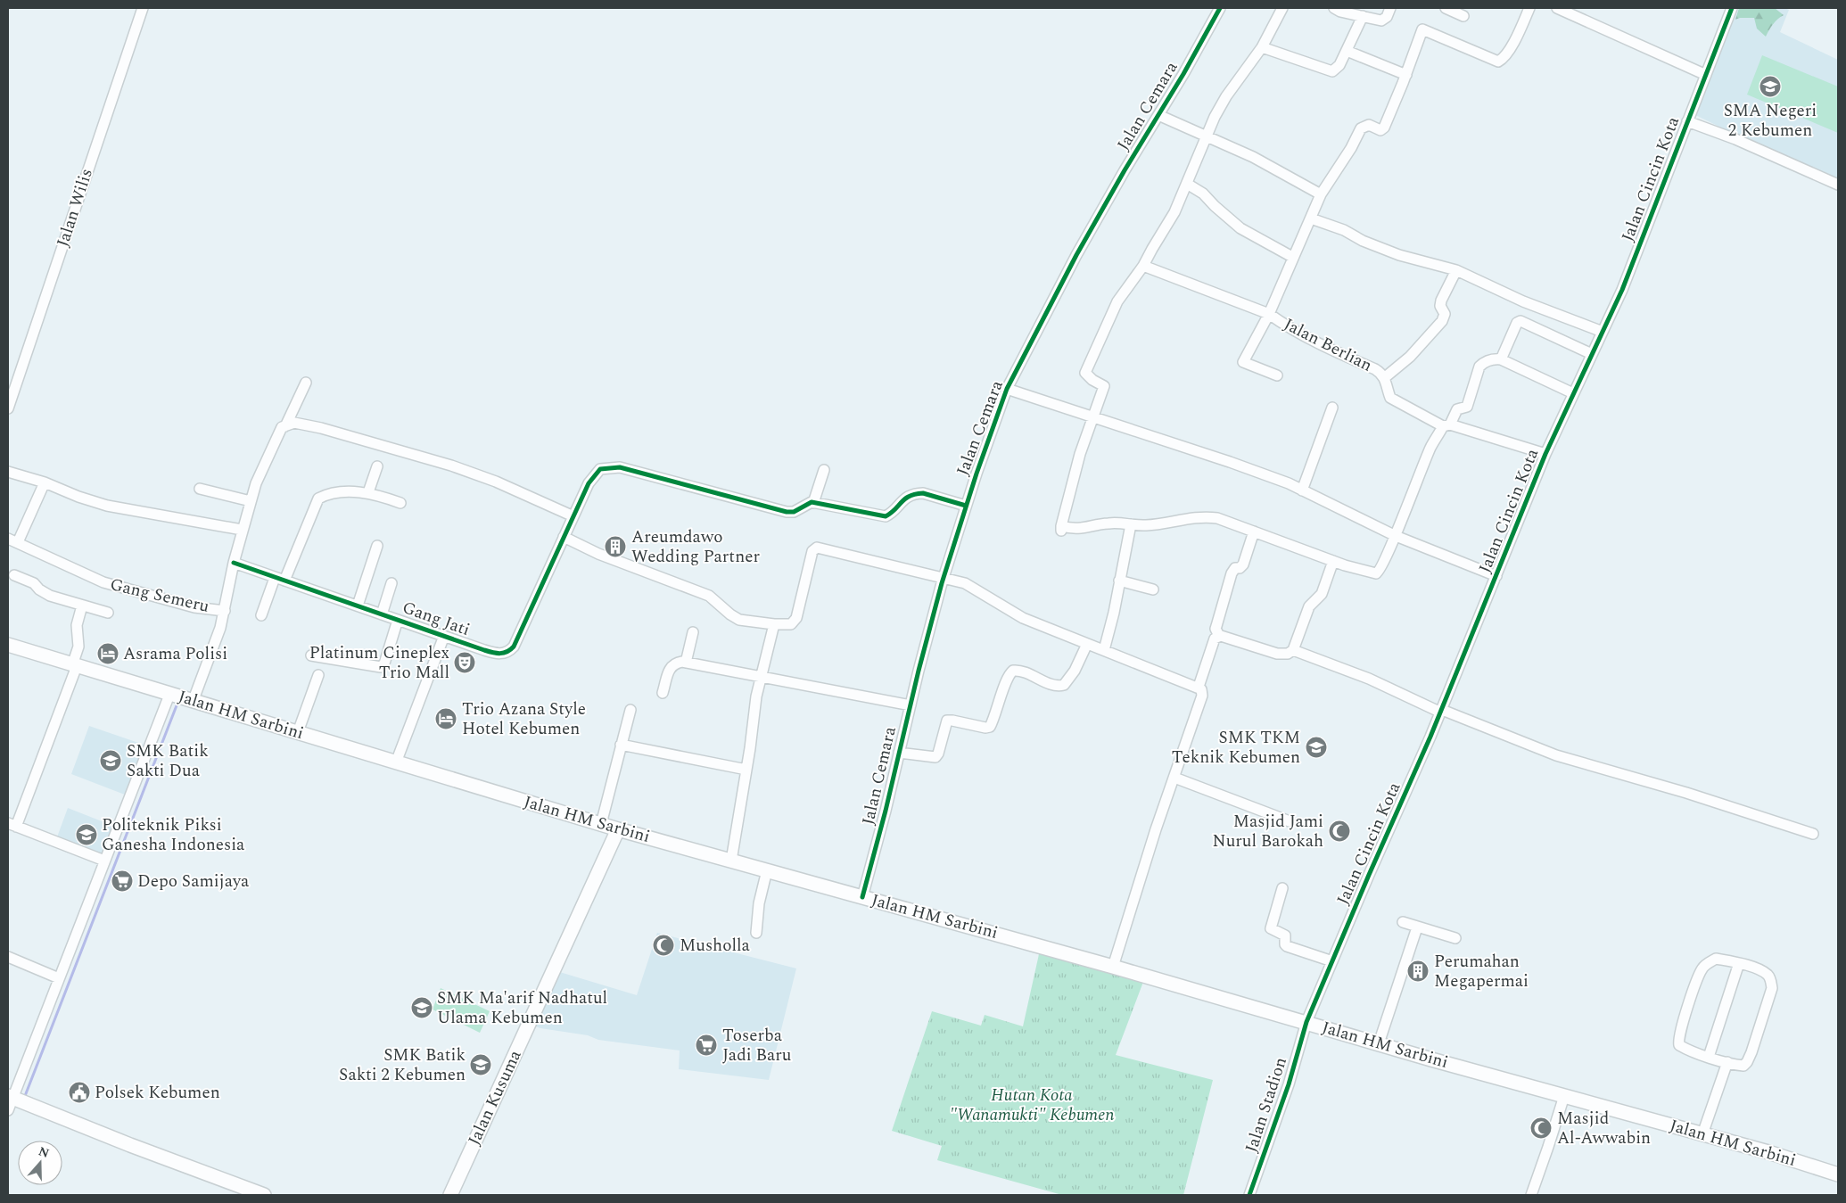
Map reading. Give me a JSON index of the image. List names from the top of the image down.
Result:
{
  "streets": {
    "main road": ["Jalan HM Sarbini", "Jalan Kusuma"],
    "street": [
      "Jalan Cemara",
      "Jalan Cincin Kota",
      "Jalan Wilis",
      "Jalan Berlian",
      "Gang Semeru",
      "Gang Jati",
      "Jalan Stadion"
    ]
  },
  "crossings": [
    ["Jalan Cemara", "Jalan HM Sarbini"],
    ["Jalan Cincin Kota", "Jalan Berlian"],
    ["Jalan Cincin Kota", "Jalan HM Sarbini"],
    ["Jalan Cincin Kota", "Jalan Stadion"],
    ["Gang Semeru", "Jalan HM Sarbini"],
    ["Jalan HM Sarbini", "Jalan Kusuma"],
    ["Jalan HM Sarbini", "Jalan Stadion"]
  ],
  "parks": ["Hutan Kota \"Wanamukti\" Kebumen"],
  "places": {
    "school or university": [
      "SMA Negeri 2 Kebumen",
      "SMK TKM Teknik Kebumen",
      "SMK Batik Sakti Dua",
      "Politeknik Piksi Ganesha Indonesia",
      "SMK Ma'arif Nadhatul Ulama Kebumen",
      "SMK Batik Sakti 2 Kebumen"
    ],
    "building": ["Areumdawo Wedding Partner", "Perumahan Megapermai"],
    "hotel": ["Asrama Polisi", "Trio Azana Style Hotel Kebumen"],
    "theatre": ["Platinum Cineplex Trio Mall"],
    "mosque": ["Masjid Jami Nurul Barokah", "Musholla", "Masjid Al-Awwabin"],
    "supermarket": ["Depo Samijaya", "Toserba Jadi Baru"],
    "public building": ["Polsek Kebumen"]
  },
  "north": "top"
}
